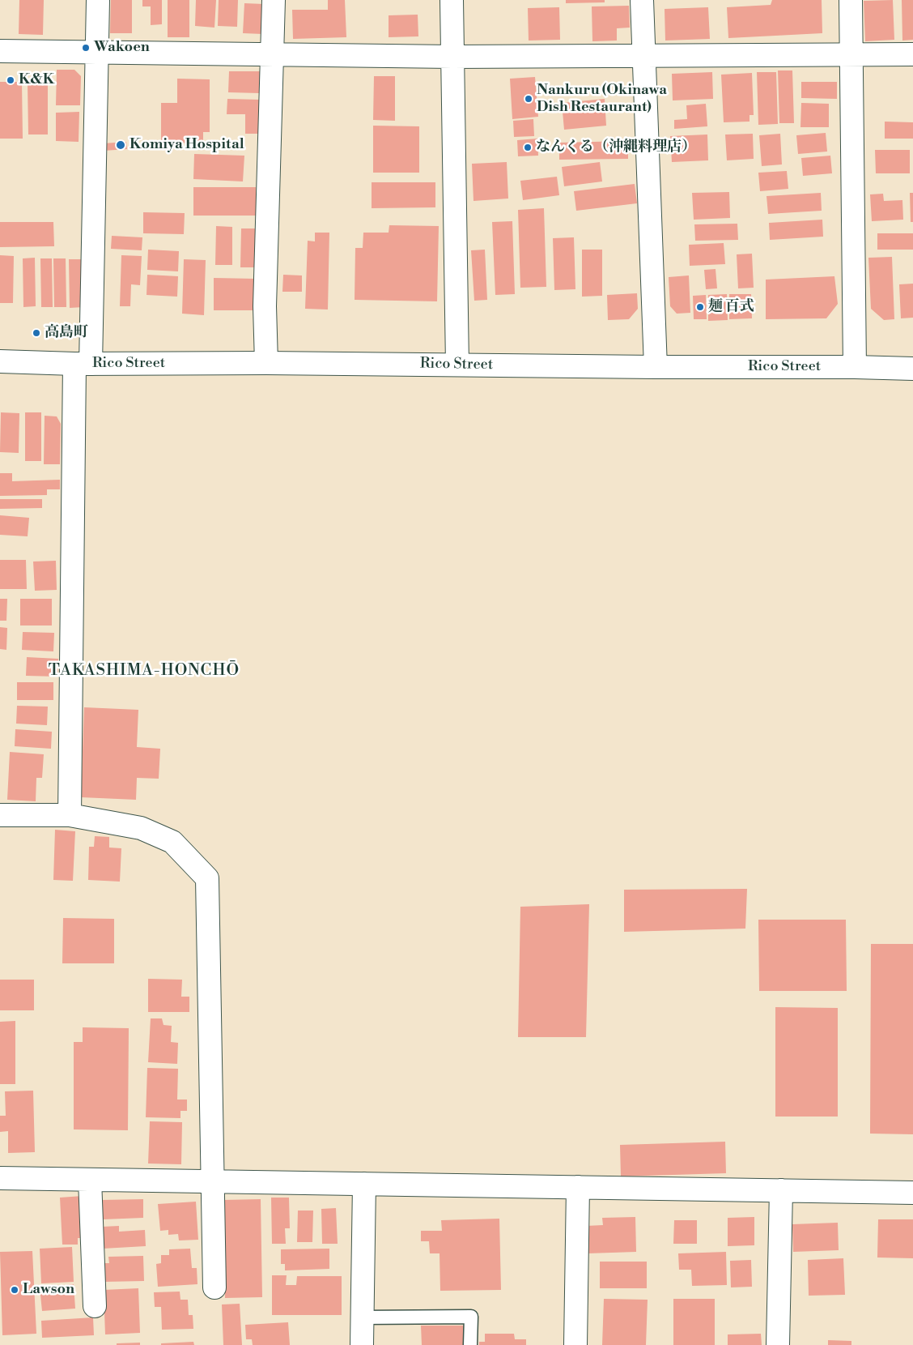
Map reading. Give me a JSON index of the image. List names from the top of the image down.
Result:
{
  "streets": {
    "street": ["Rico Street"]
  },
  "districts": ["TAKASHIMA-HONCHŌ"],
  "places": [
    "Wakoen",
    "K&K",
    "Nankuru (Okinawa Dish Restaurant)",
    "Komiya Hospital",
    "なんくる（沖縄料理店）",
    "麺 百式",
    "高島町",
    "Lawson"
  ]
}
